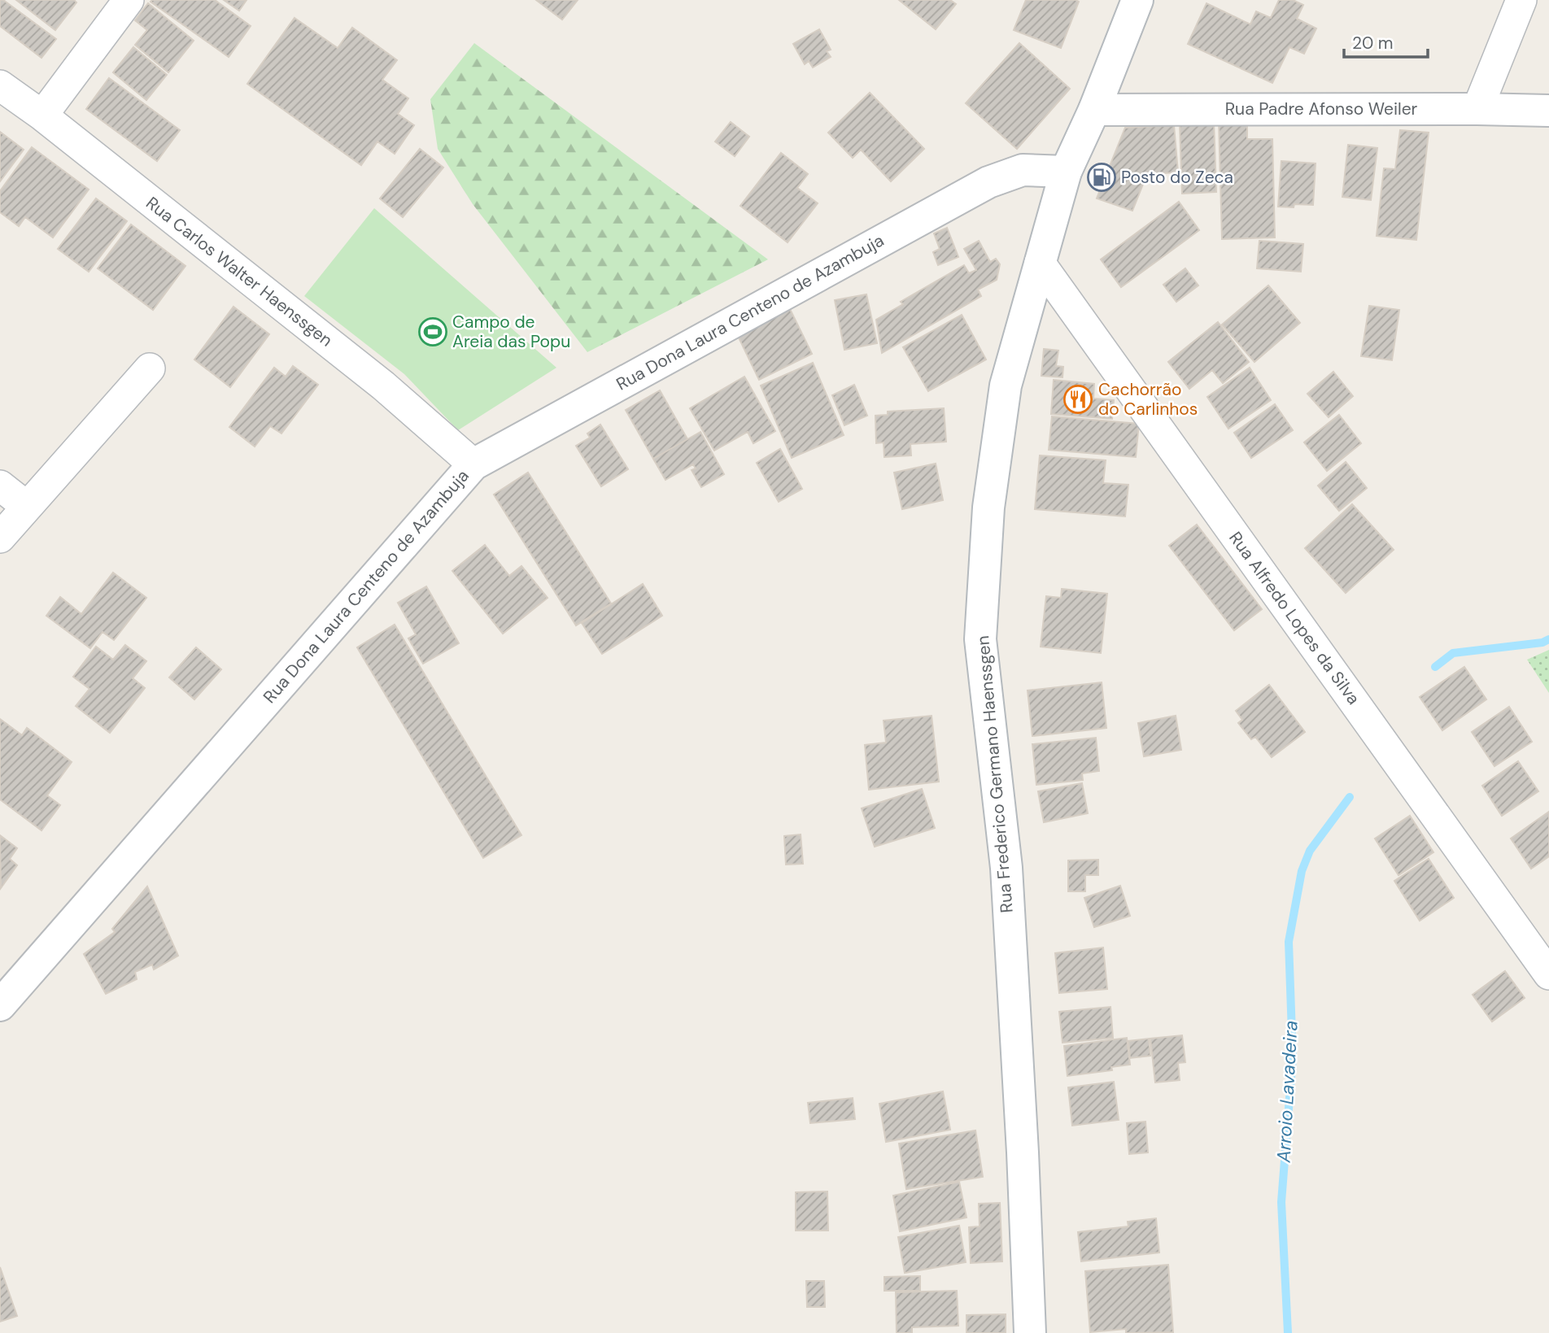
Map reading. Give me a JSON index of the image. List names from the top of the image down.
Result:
{
  "streets": {
    "street": [
      "Rua Padre Afonso Weiler",
      "Rua Carlos Walter Haenssgen",
      "Rua Dona Laura Centeno de Azambuja",
      "Rua Alfredo Lopes da Silva",
      "Rua Frederico Germano Haenssgen"
    ]
  },
  "crossings": [
    ["Rua Padre Afonso Weiler", "Rua Frederico Germano Haenssgen"],
    ["Rua Carlos Walter Haenssgen", "Rua Dona Laura Centeno de Azambuja"],
    ["Rua Dona Laura Centeno de Azambuja", "Rua Frederico Germano Haenssgen"],
    ["Rua Alfredo Lopes da Silva", "Rua Frederico Germano Haenssgen"]
  ],
  "water": ["Arroio Lavadeira"],
  "places": {
    "fuel station": ["Posto do Zeca"],
    "sports": ["Campo de Areia das Popu"],
    "restaurant": ["Cachorrão do Carlinhos"]
  },
  "scale_bar": "20 m"
}
